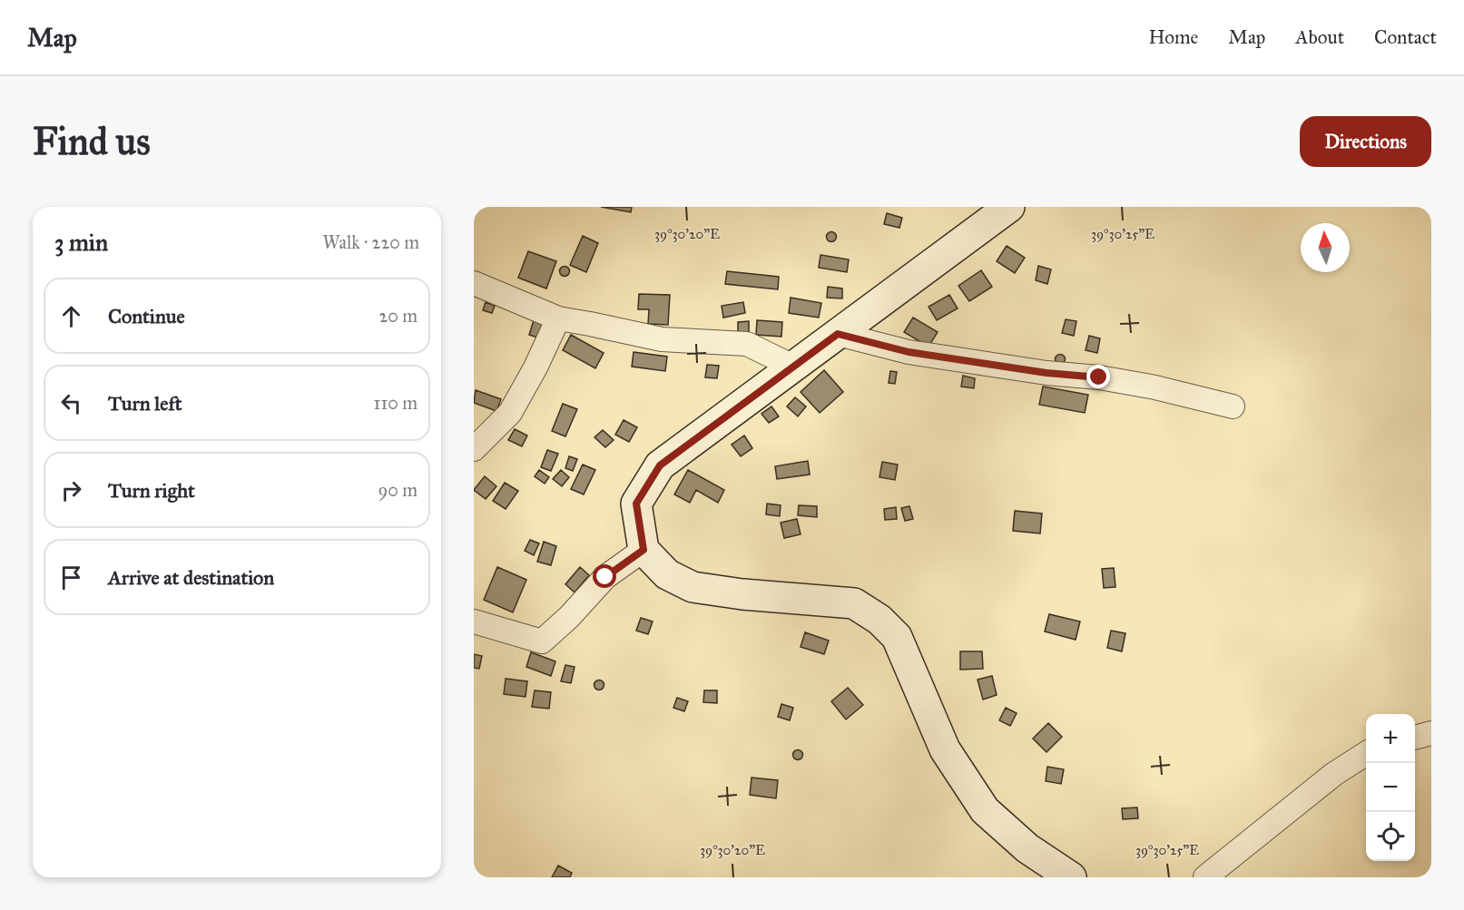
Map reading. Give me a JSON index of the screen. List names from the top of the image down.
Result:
{
  "north": "top",
  "page": {
    "header": "Map",
    "nav": [
      "Home",
      "Map",
      "About",
      "Contact"
    ],
    "buttons": "Directions",
    "title": "Find us",
    "heading": ["3 min", "Walk · 220 m"],
    "list": [
      ["Continue", "20 m"],
      ["Turn left", "110 m"],
      ["Turn right", "90 m"],
      "Arrive at destination"
    ],
    "map_buttons": ["+", "−"]
  },
  "coordinates": ["39°30'20\"E", "39°30'25\"E"]
}
